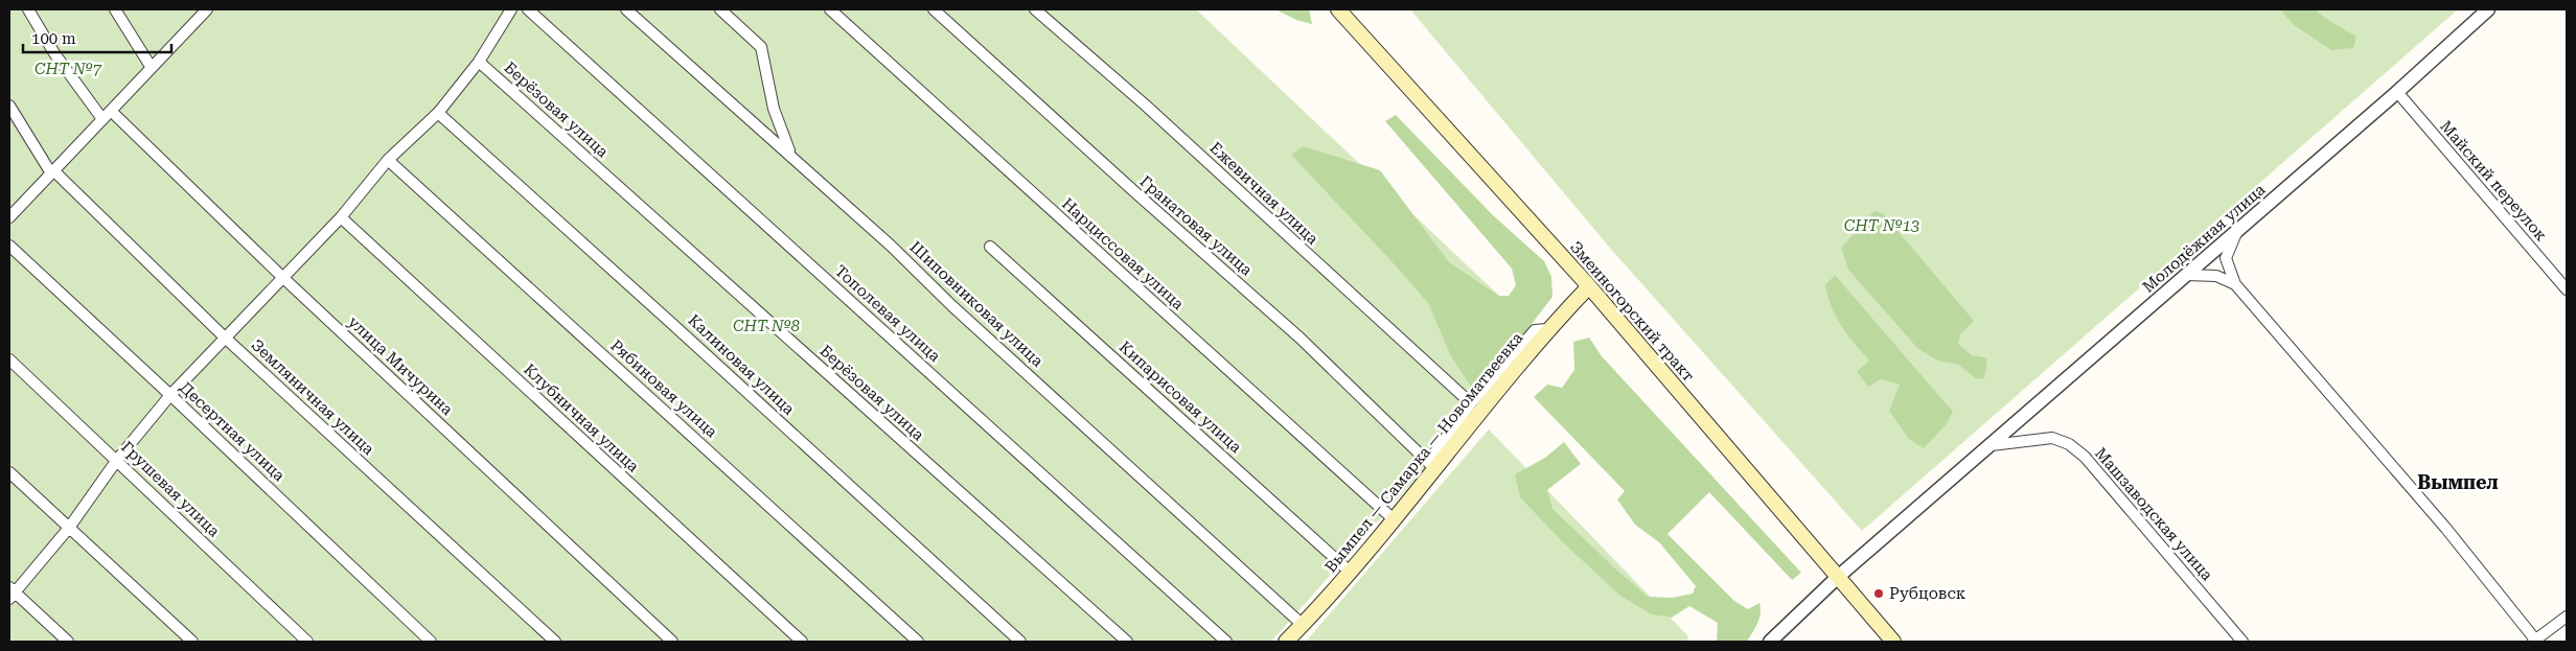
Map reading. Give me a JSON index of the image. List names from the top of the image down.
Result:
{
  "streets": {
    "main road": ["Змеиногорский тракт", "Вымпел — Самарка — Новоматвеевка"],
    "street": [
      "Берёзовая улица",
      "Майский переулок",
      "Ежевичная улица",
      "Гранатовая улица",
      "Молодёжная улица",
      "Нарциссовая улица",
      "Шиповниковая улица",
      "Тополевая улица",
      "Калиновая улица",
      "улица Мичурина",
      "Рябиновая улица",
      "Земляничная улица",
      "Кипарисовая улица",
      "Клубничная улица",
      "Десертная улица",
      "Грушевая улица",
      "Машзаводская улица"
    ]
  },
  "crossings": [
    ["Майский переулок", "Молодёжная улица"],
    ["Гранатовая улица", "Вымпел — Самарка — Новоматвеевка"],
    ["Молодёжная улица", "Змеиногорский тракт"],
    ["Молодёжная улица", "Машзаводская улица"],
    ["Нарциссовая улица", "Вымпел — Самарка — Новоматвеевка"],
    ["Шиповниковая улица", "Вымпел — Самарка — Новоматвеевка"],
    ["Змеиногорский тракт", "Вымпел — Самарка — Новоматвеевка"],
    ["Кипарисовая улица", "Вымпел — Самарка — Новоматвеевка"]
  ],
  "districts": ["Вымпел"],
  "parks": ["СНТ №7", "СНТ №13", "СНТ №8"],
  "places": ["Рубцовск"],
  "scale_bar": "100 m"
}
